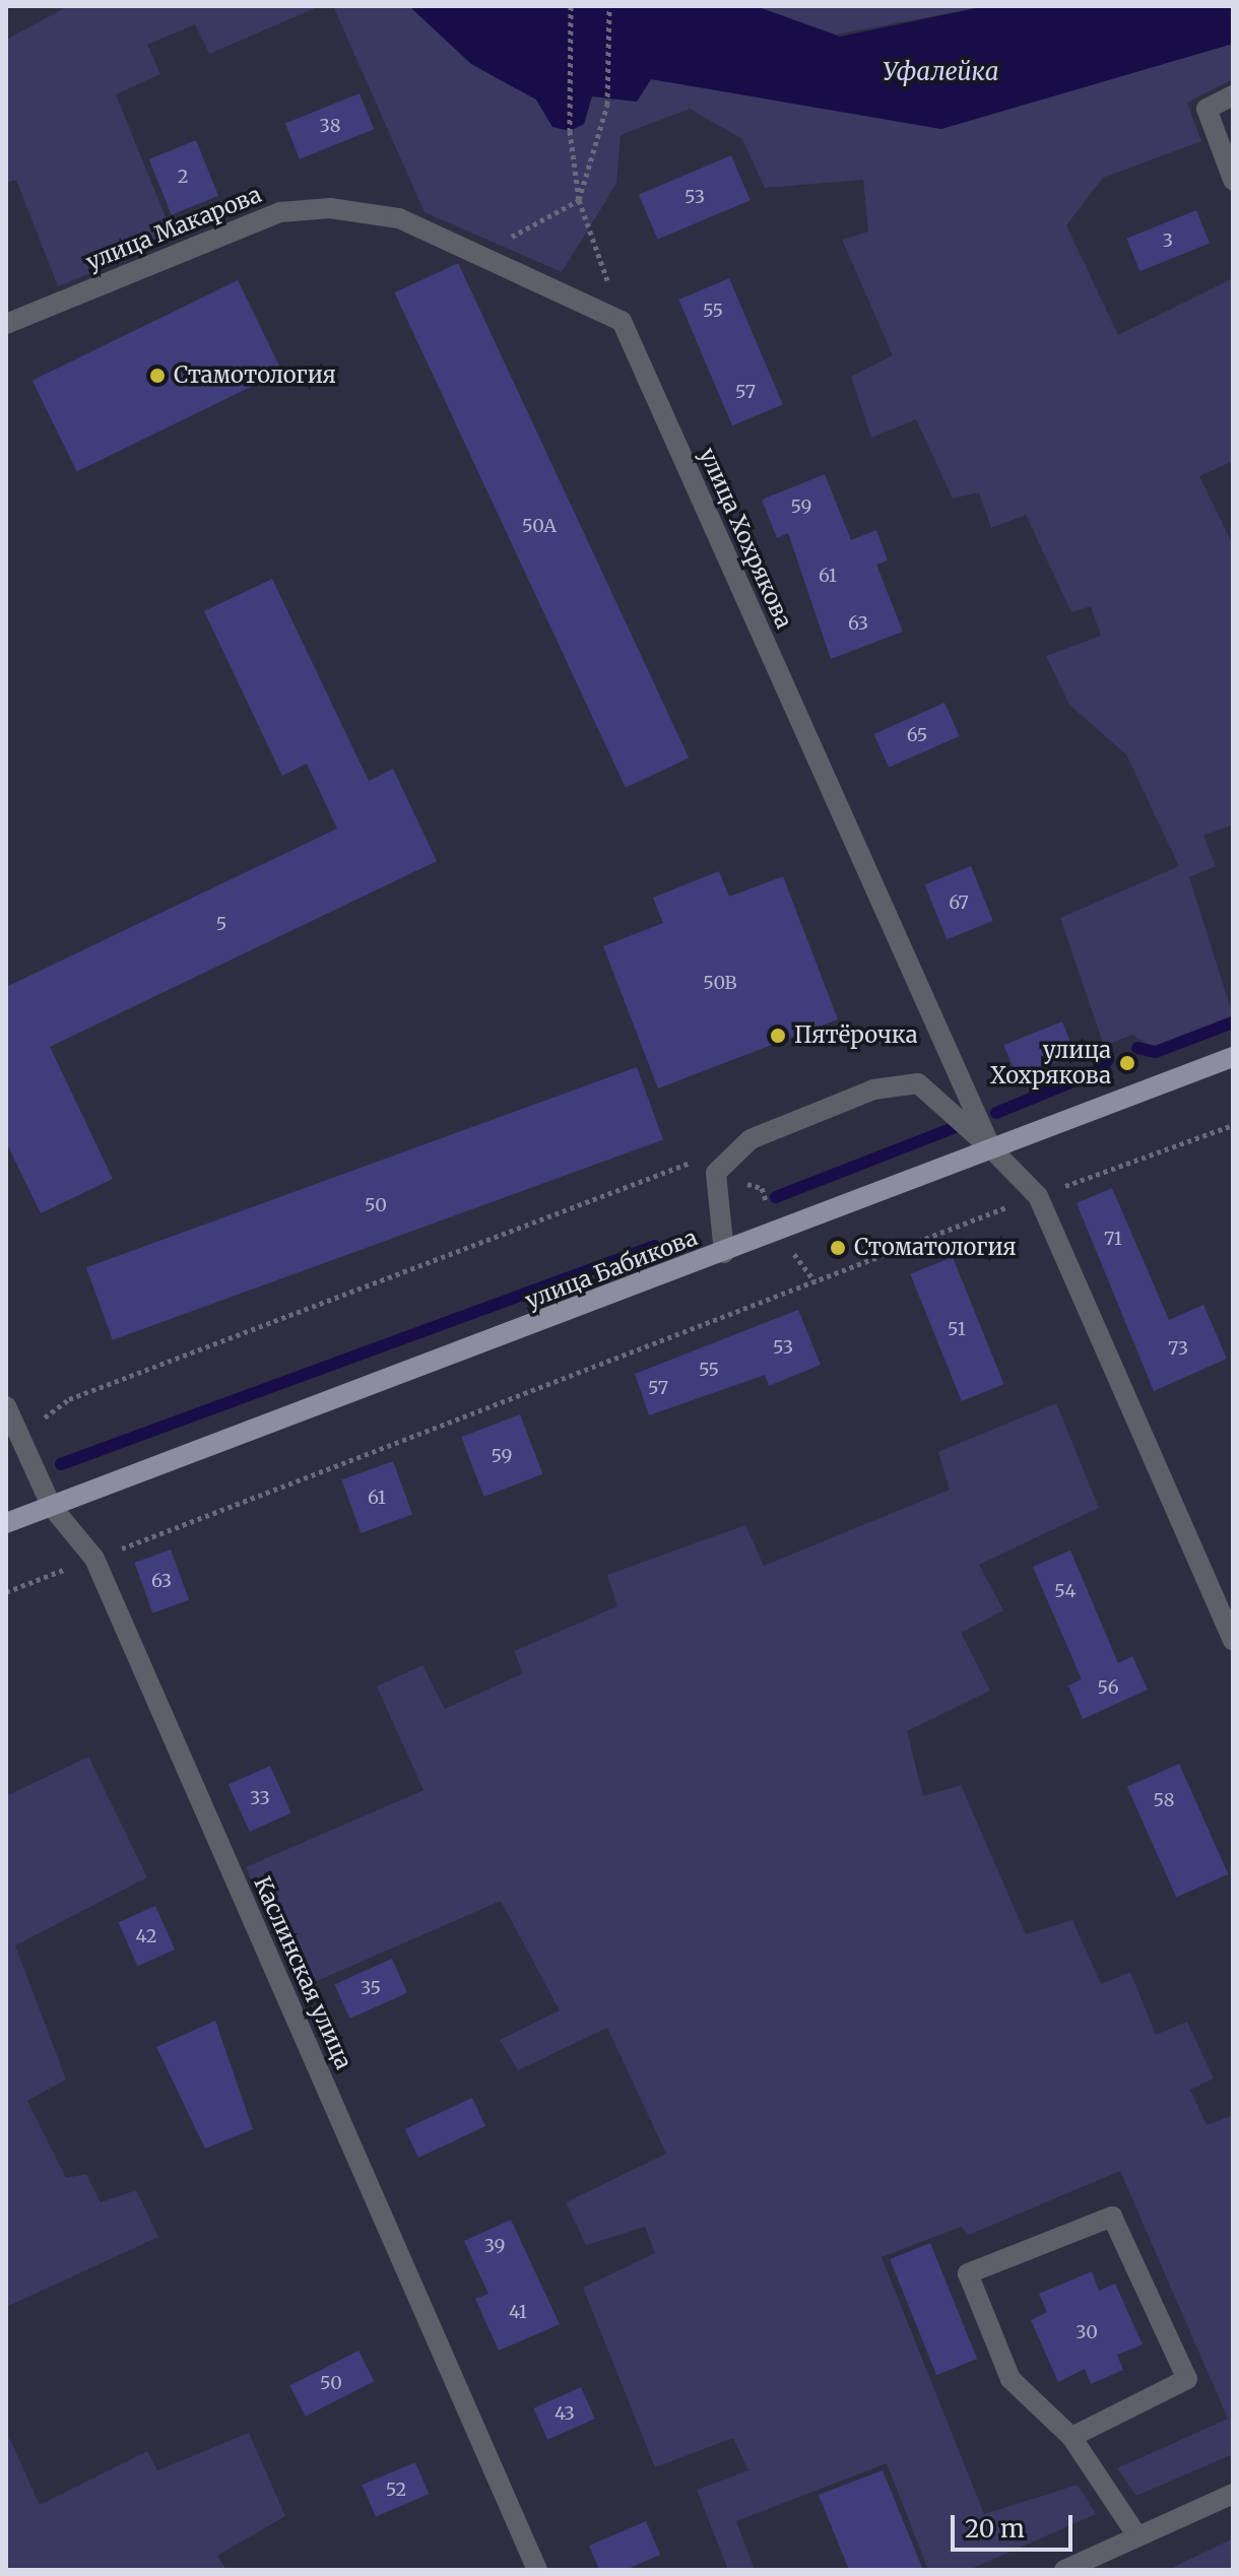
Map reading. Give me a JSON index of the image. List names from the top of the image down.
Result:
{
  "streets": {
    "main road": ["улица Бабикова"],
    "street": ["улица Макарова", "улица Хохрякова", "Каслинская улица"]
  },
  "crossings": [
    ["улица Макарова", "улица Хохрякова"],
    ["улица Хохрякова", "улица Бабикова"],
    ["улица Бабикова", "Каслинская улица"]
  ],
  "water": ["Уфалейка"],
  "places": [
    "Стамотология",
    "Пятёрочка",
    "улица Хохрякова",
    "Стоматология"
  ],
  "house_numbers": [
    "38",
    "2",
    "53",
    "3",
    "55",
    "57",
    "59",
    "50А",
    "61",
    "63",
    "65",
    "67",
    "5",
    "50В",
    "50",
    "71",
    "51",
    "53",
    "73",
    "55",
    "57",
    "59",
    "61",
    "63",
    "54",
    "56",
    "33",
    "58",
    "42",
    "35",
    "39",
    "41",
    "30",
    "50",
    "43",
    "52"
  ],
  "scale_bar": "20 m"
}
